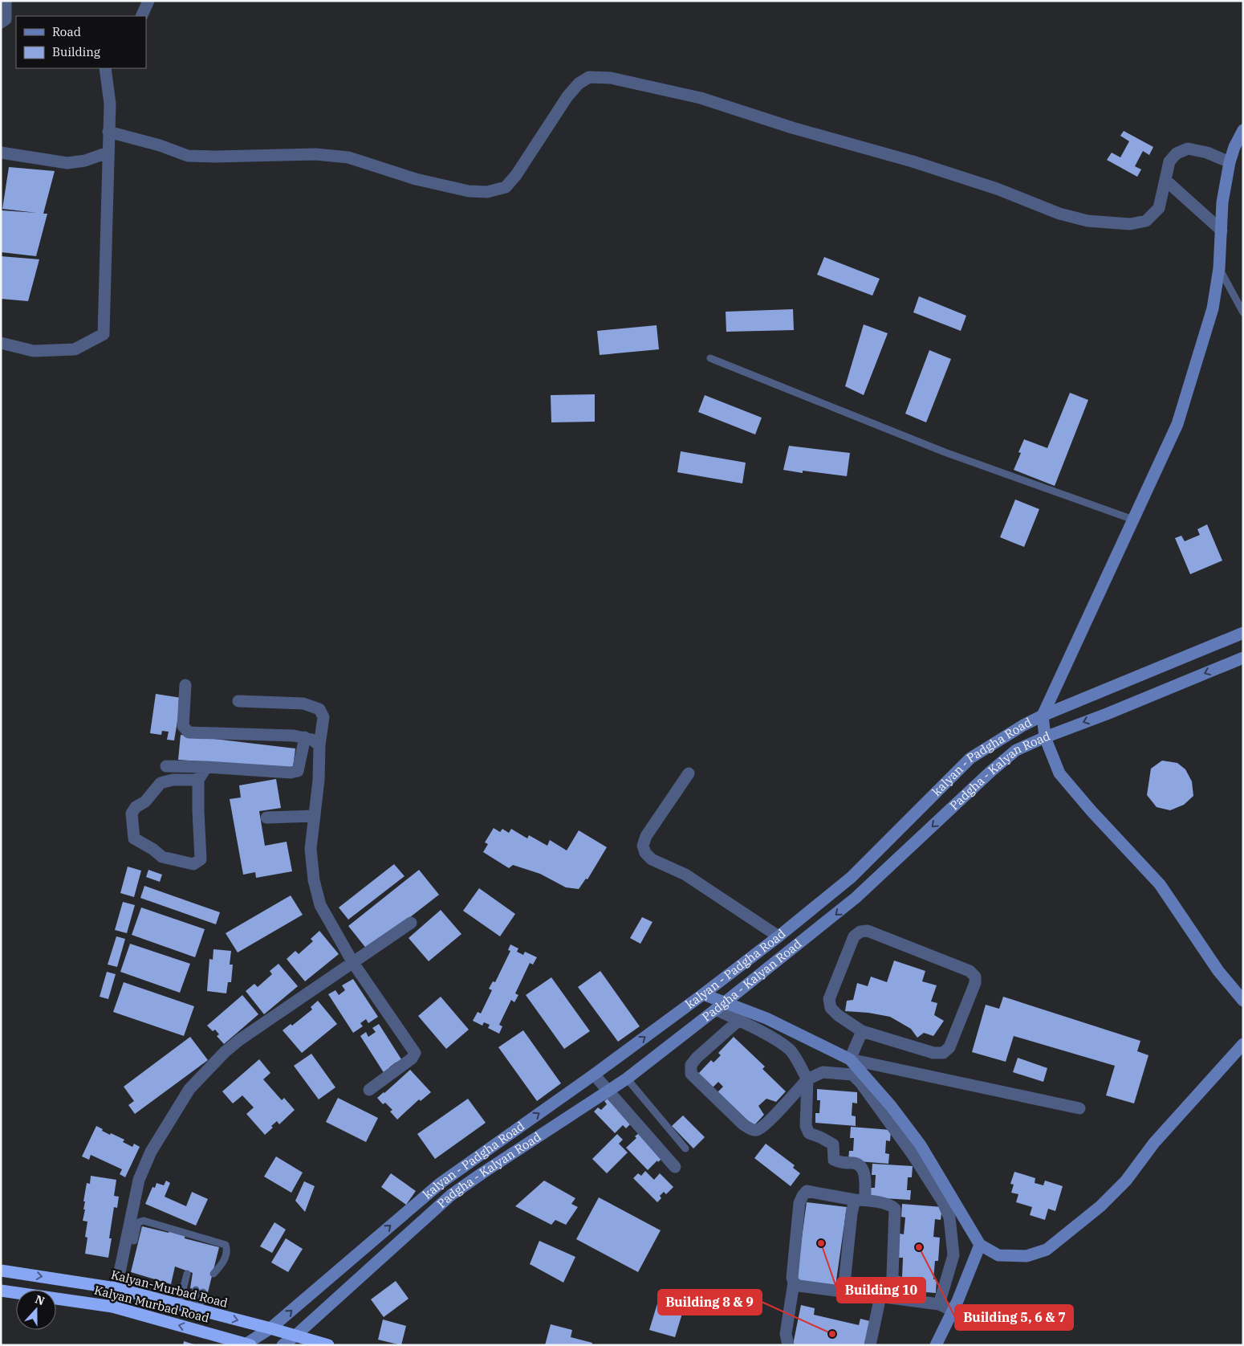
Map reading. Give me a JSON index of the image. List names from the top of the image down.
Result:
{
  "streets": {
    "highway": ["Kalyan-Murbad Road", "Kalyan Murbad Road"],
    "main road": ["kalyan - Padgha Road", "Padgha - Kalyan Road"]
  },
  "crossings": [
    ["kalyan - Padgha Road", "Kalyan-Murbad Road"],
    ["kalyan - Padgha Road", "Kalyan Murbad Road"],
    ["Padgha - Kalyan Road", "Kalyan-Murbad Road"]
  ],
  "one_way": [
    "kalyan - Padgha Road",
    "Padgha - Kalyan Road",
    "Kalyan-Murbad Road",
    "Kalyan Murbad Road"
  ],
  "places": ["Building 10", "Building 5, 6 & 7", "Building 8 & 9"],
  "legend": ["Road", "Building"],
  "north": "top"
}
